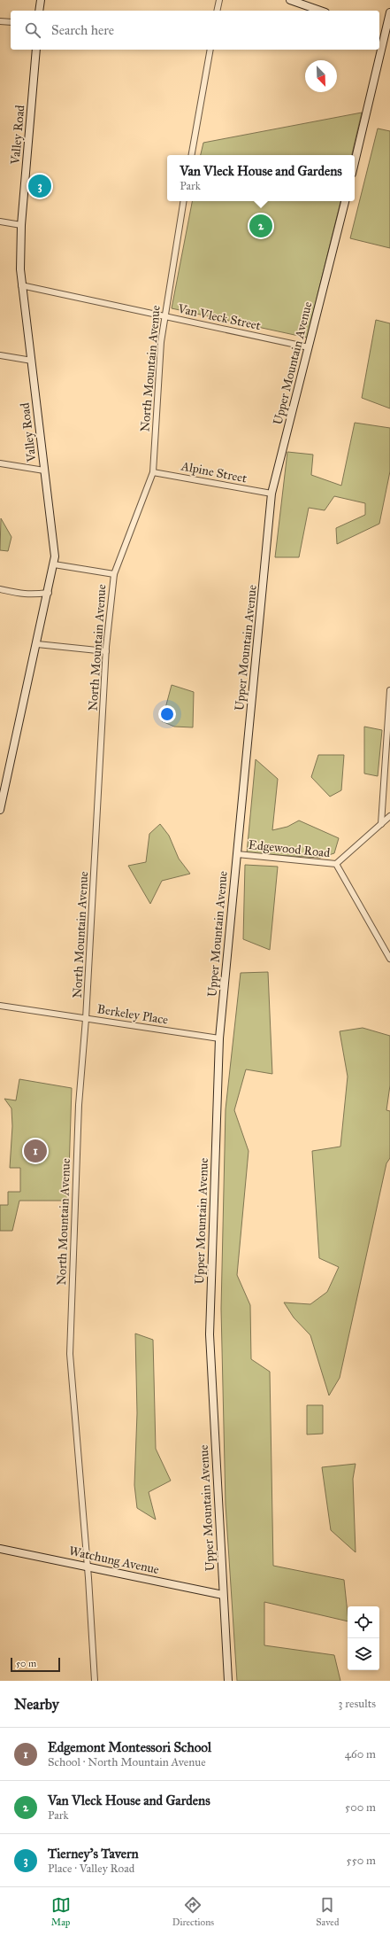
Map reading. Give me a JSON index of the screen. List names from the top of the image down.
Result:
{
  "streets": {
    "street": [
      "Valley Road",
      "Van Vleck Street",
      "Upper Mountain Avenue",
      "North Mountain Avenue",
      "Alpine Street",
      "Edgewood Road",
      "Berkeley Place",
      "Watchung Avenue"
    ]
  },
  "crossings": [
    ["Valley Road", "Van Vleck Street"],
    ["Van Vleck Street", "Upper Mountain Avenue"],
    ["Van Vleck Street", "North Mountain Avenue"],
    ["Upper Mountain Avenue", "Alpine Street"],
    ["Upper Mountain Avenue", "Edgewood Road"],
    ["Upper Mountain Avenue", "Berkeley Place"],
    ["Upper Mountain Avenue", "Watchung Avenue"],
    ["North Mountain Avenue", "Alpine Street"],
    ["North Mountain Avenue", "Berkeley Place"],
    ["North Mountain Avenue", "Watchung Avenue"]
  ],
  "scale_bar": "50 m",
  "north": "bottom right",
  "page": {
    "search": "Search here",
    "popup": ["Van Vleck House and Gardens", "Park"],
    "pins": ["3", "2", "1"],
    "scale": "50 m",
    "heading": ["Nearby", "3 results"],
    "list": [
      {
        "mark": "1",
        "name": "Edgemont Montessori School",
        "note": "School · North Mountain Avenue",
        "value": "460 m"
      },
      {
        "mark": "2",
        "name": "Van Vleck House and Gardens",
        "note": "Park",
        "value": "500 m"
      },
      {
        "mark": "3",
        "name": "Tierney's Tavern",
        "note": "Place · Valley Road",
        "value": "550 m"
      }
    ],
    "nav": ["Map", "Directions", "Saved"]
  }
}
